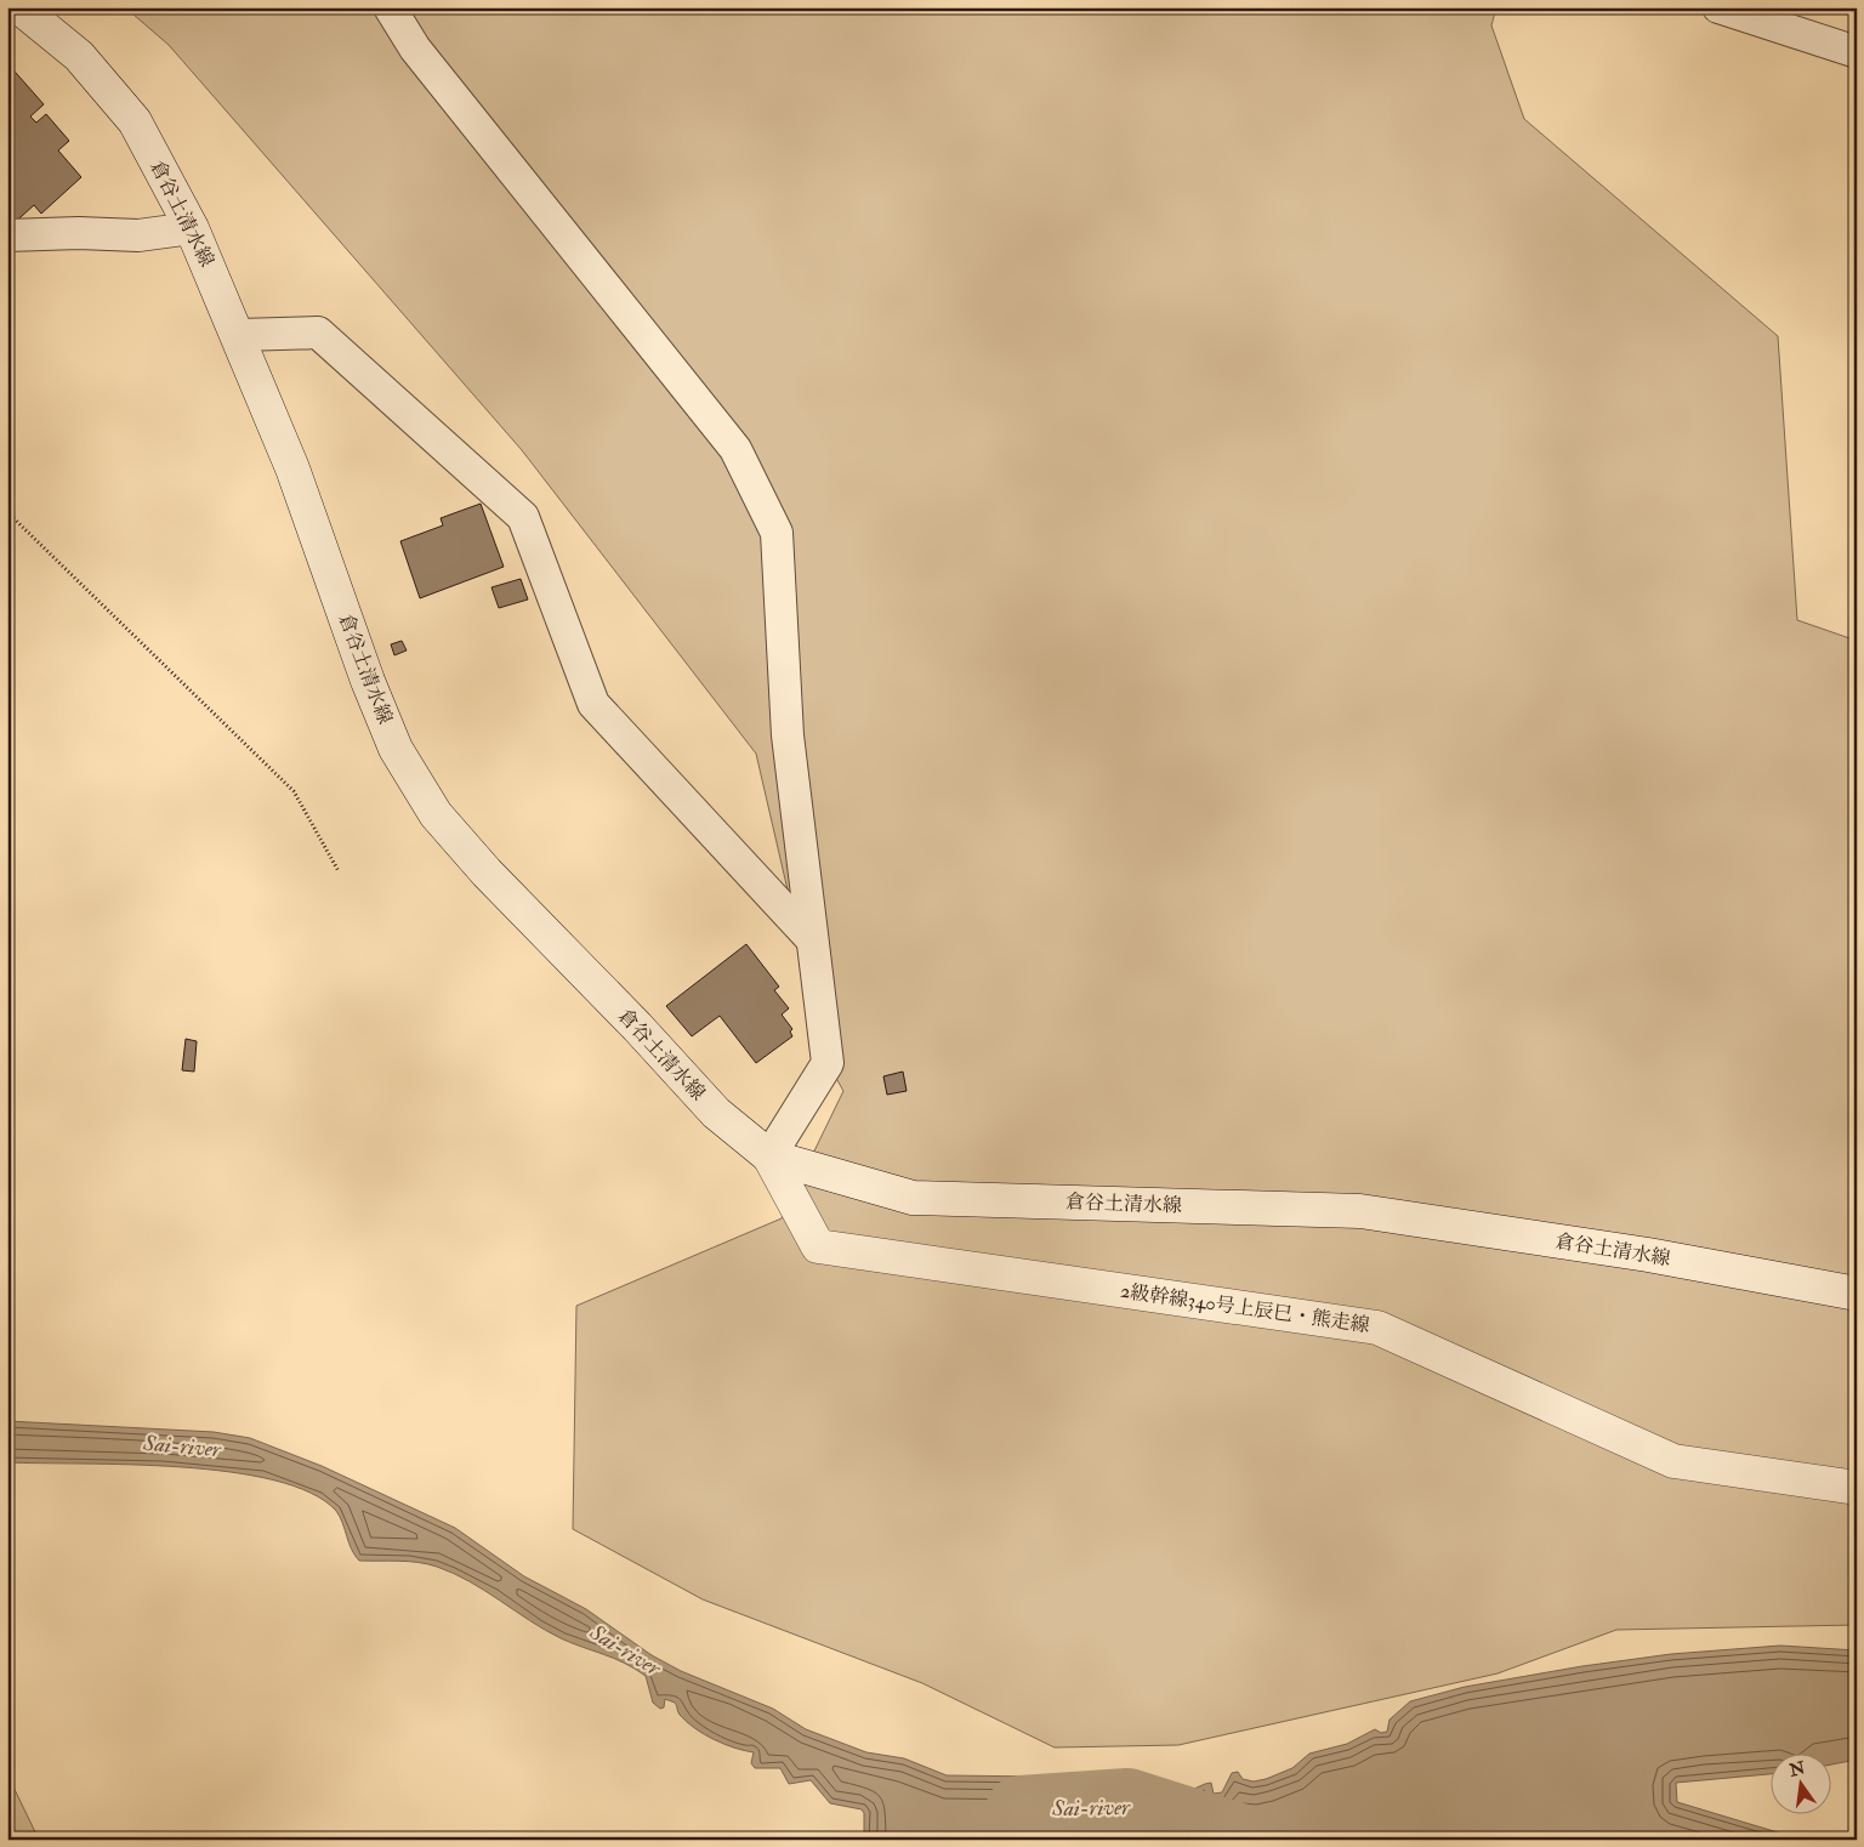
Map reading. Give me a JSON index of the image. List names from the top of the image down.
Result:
{
  "streets": {
    "main road": ["倉谷土清水線", "2級幹線340号上辰巳・熊走線"]
  },
  "crossings": [
    ["倉谷土清水線", "2級幹線340号上辰巳・熊走線"]
  ],
  "water": ["Sai-river"],
  "north": "top"
}
